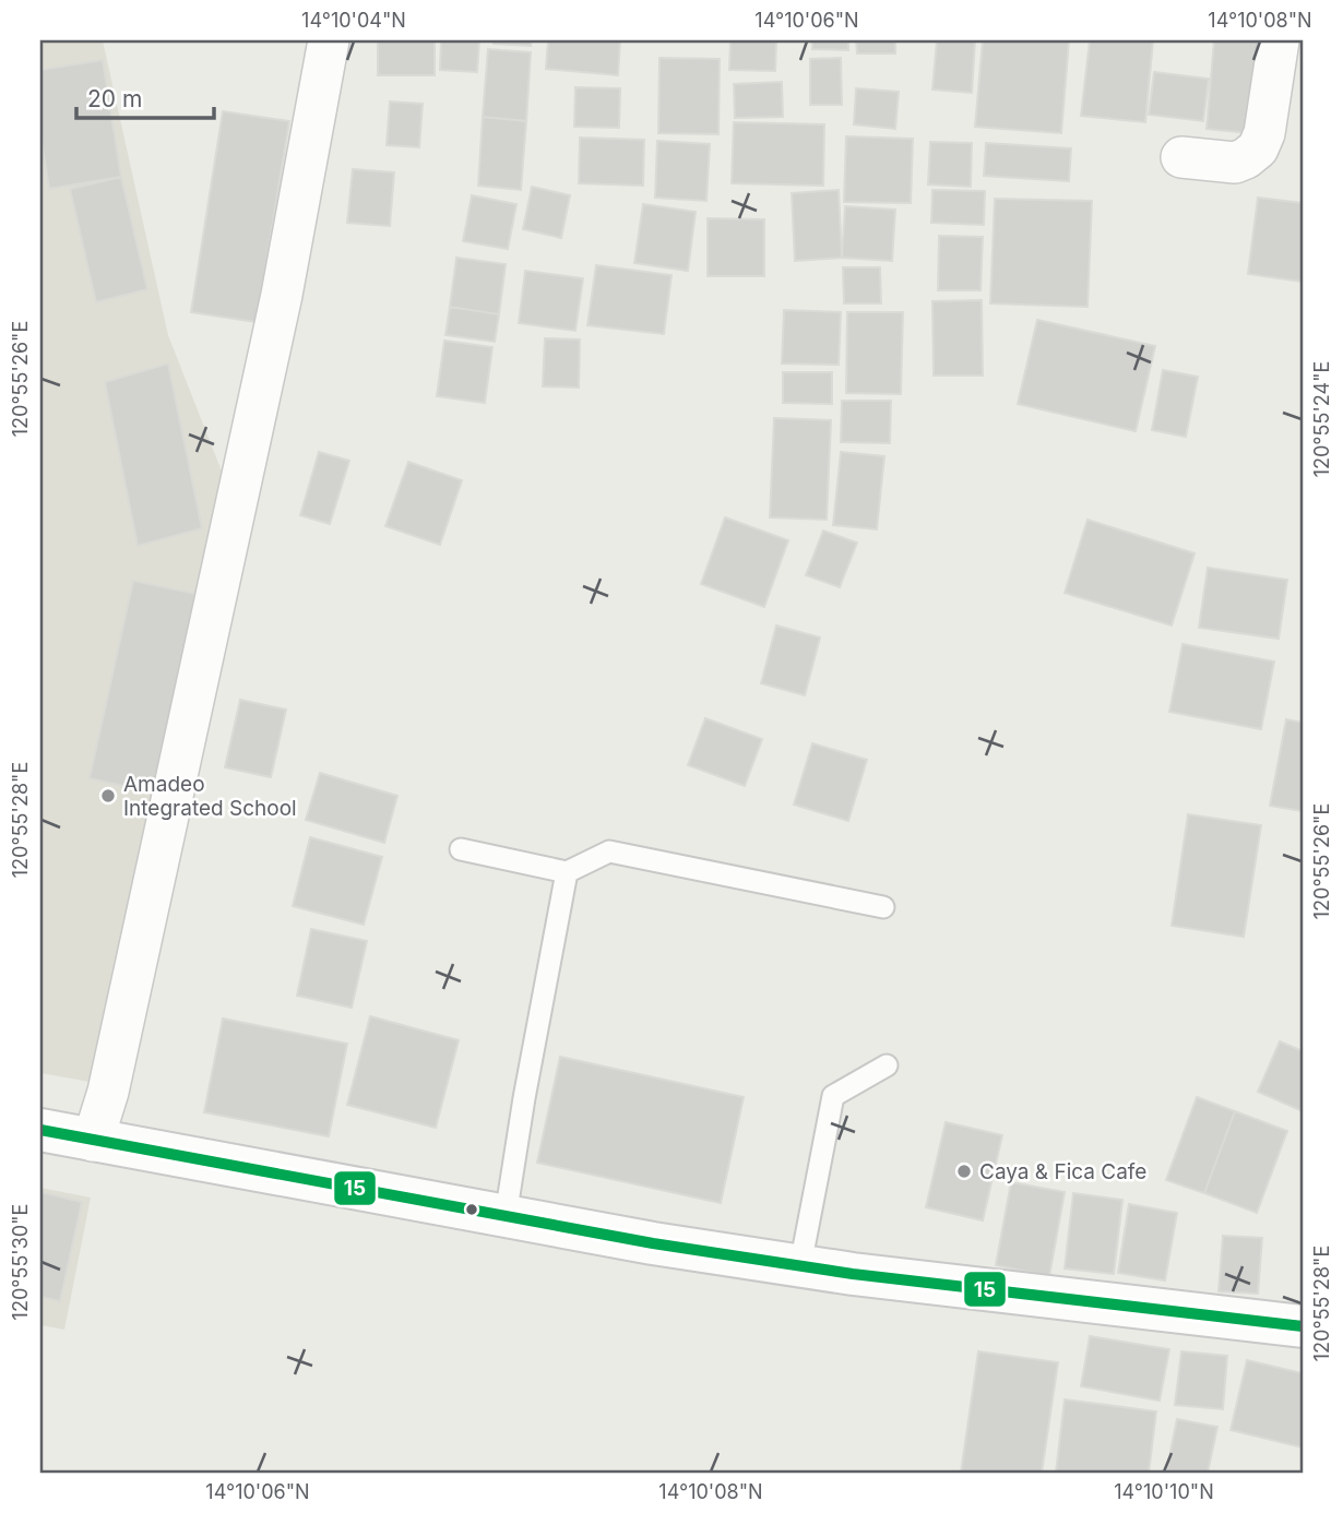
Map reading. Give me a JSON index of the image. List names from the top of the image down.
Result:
{
  "places": ["Amadeo Integrated School", "Caya & Fica Cafe"],
  "lines": ["transit line 15"],
  "scale_bar": "20 m",
  "coordinates": [
    "14°10'04\"N",
    "14°10'06\"N",
    "14°10'08\"N",
    "120°55'26\"E",
    "120°55'24\"E",
    "120°55'28\"E",
    "120°55'30\"E",
    "14°10'10\"N"
  ]
}
